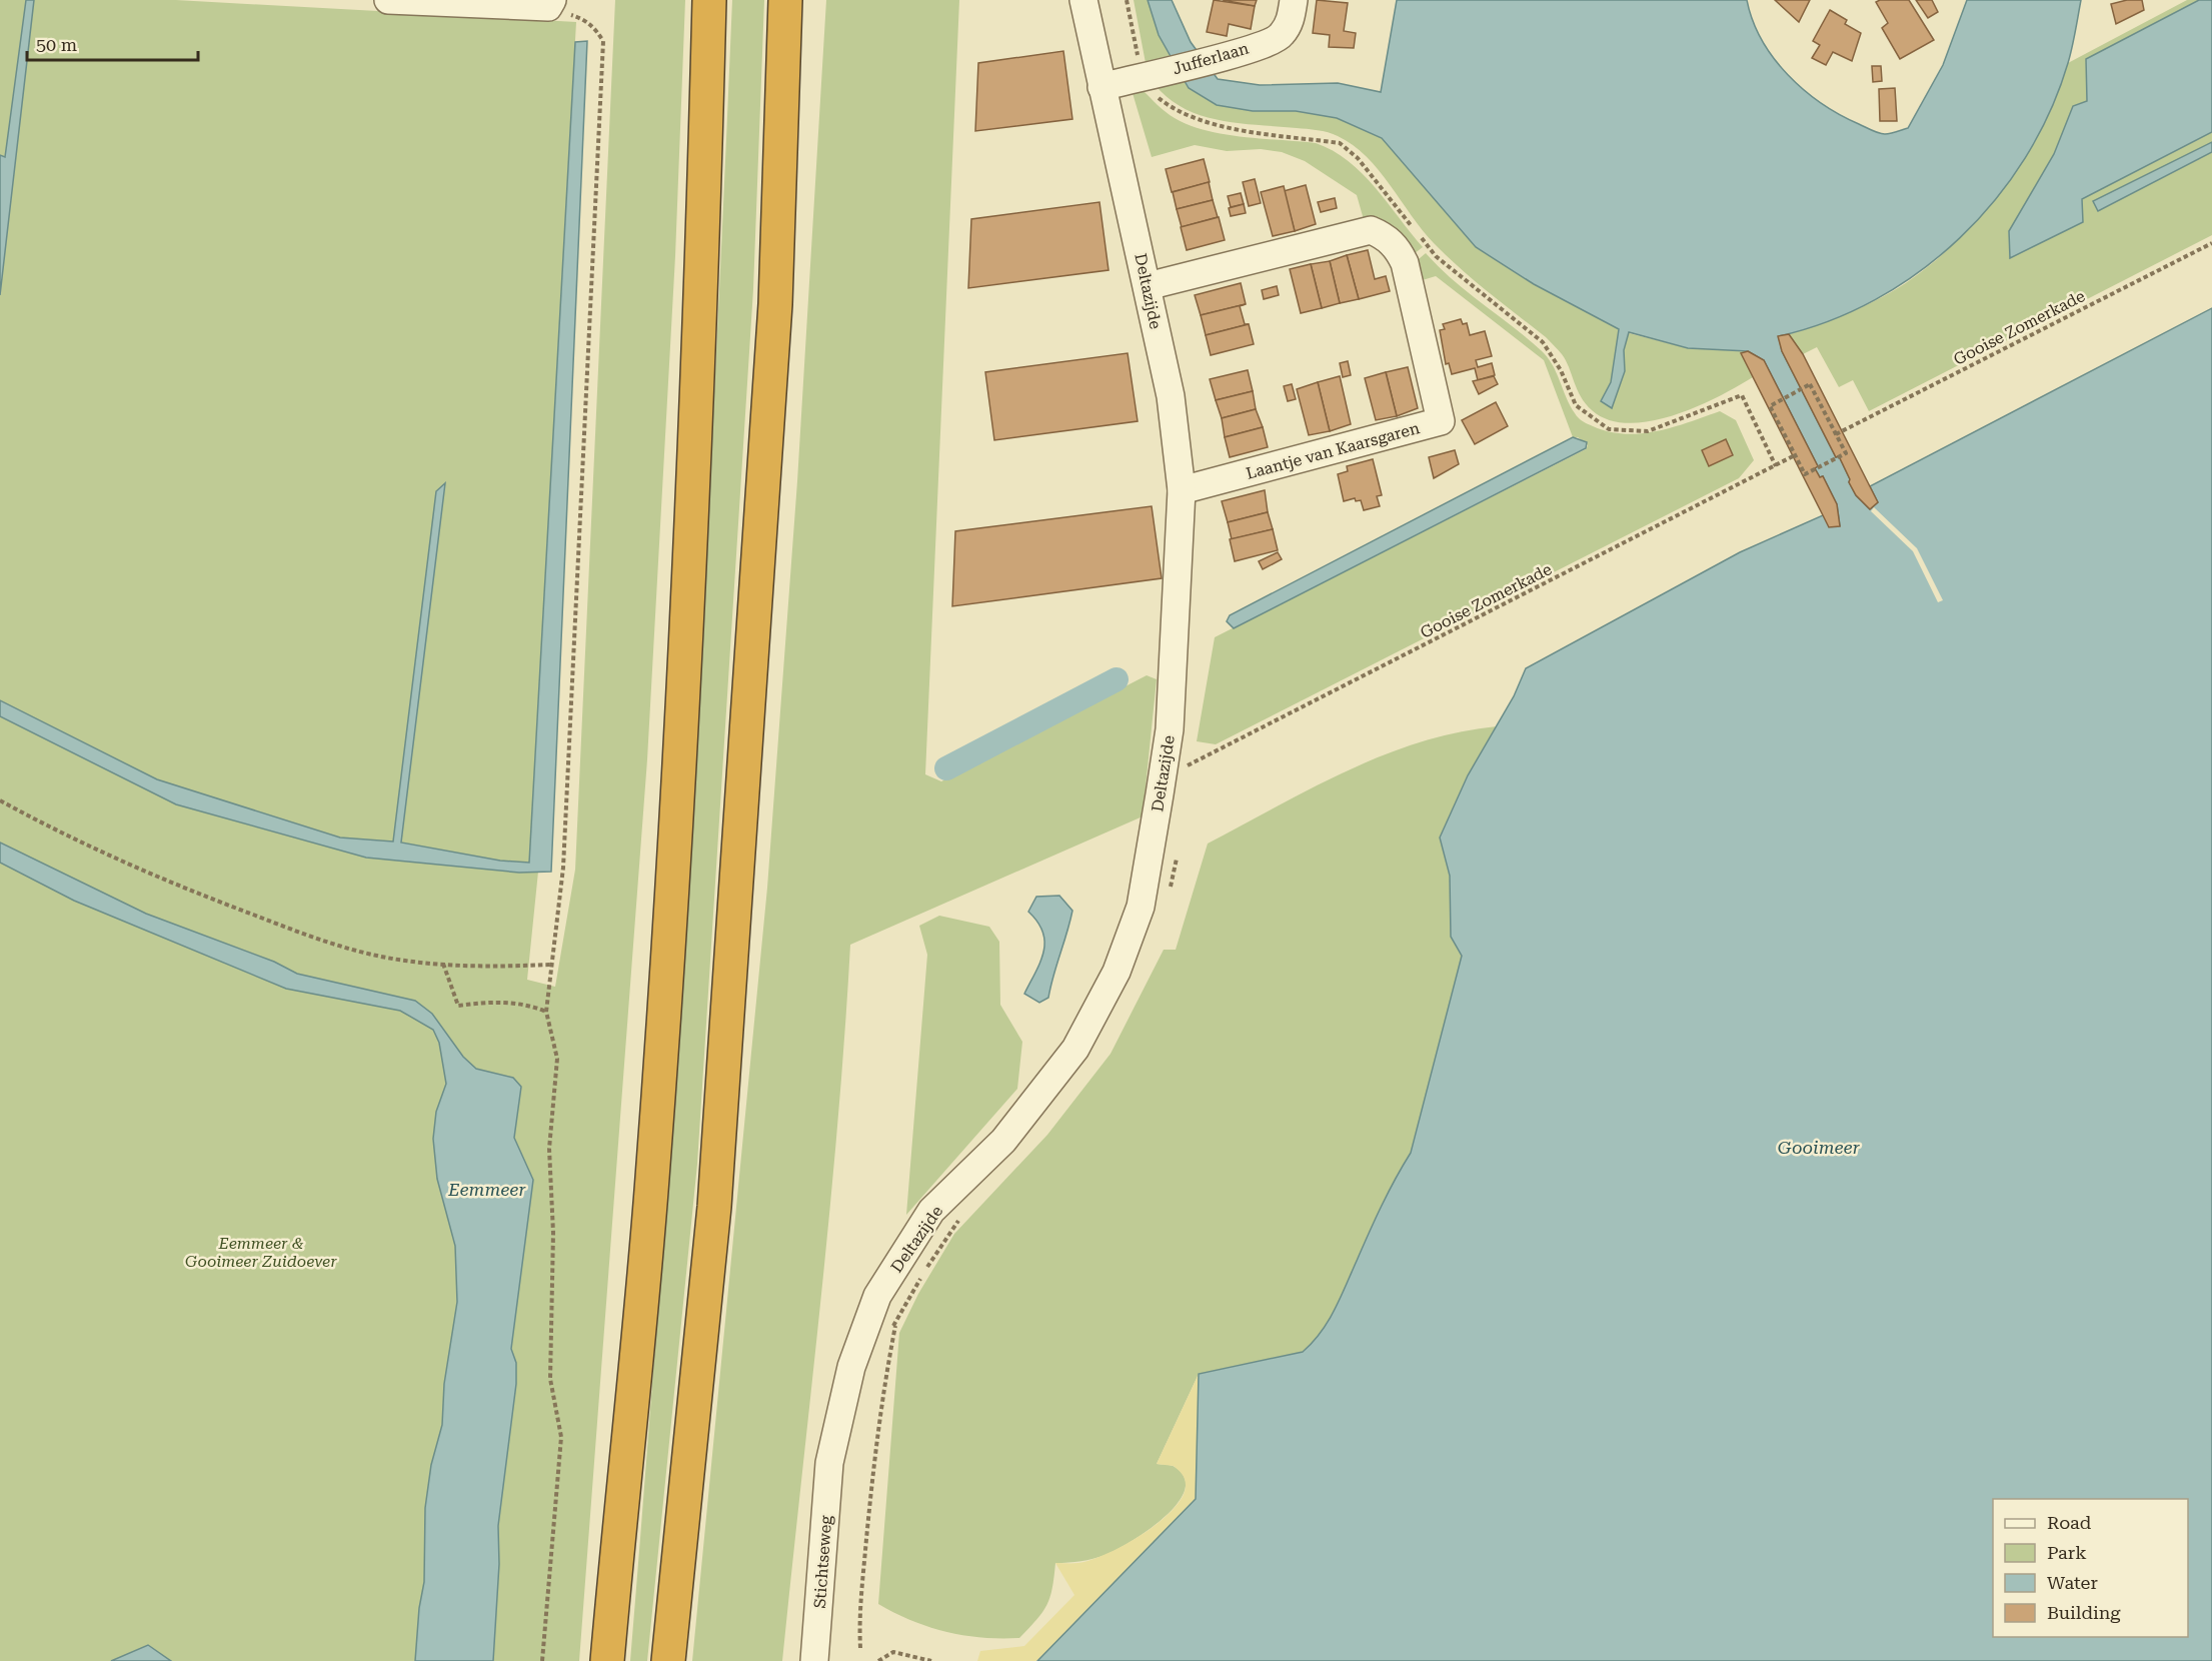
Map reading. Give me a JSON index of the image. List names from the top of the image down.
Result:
{
  "streets": {
    "street": [
      "Jufferlaan",
      "Deltazijde",
      "Laantje van Kaarsgaren",
      "Stichtseweg"
    ],
    "path": ["Gooise Zomerkade"]
  },
  "crossings": [
    ["Jufferlaan", "Deltazijde"],
    ["Deltazijde", "Laantje van Kaarsgaren"],
    ["Deltazijde", "Stichtseweg"]
  ],
  "water": ["Gooimeer", "Eemmeer"],
  "parks": ["Eemmeer & Gooimeer Zuidoever"],
  "legend": [
    "Road",
    "Park",
    "Water",
    "Building"
  ],
  "scale_bar": "50 m"
}
